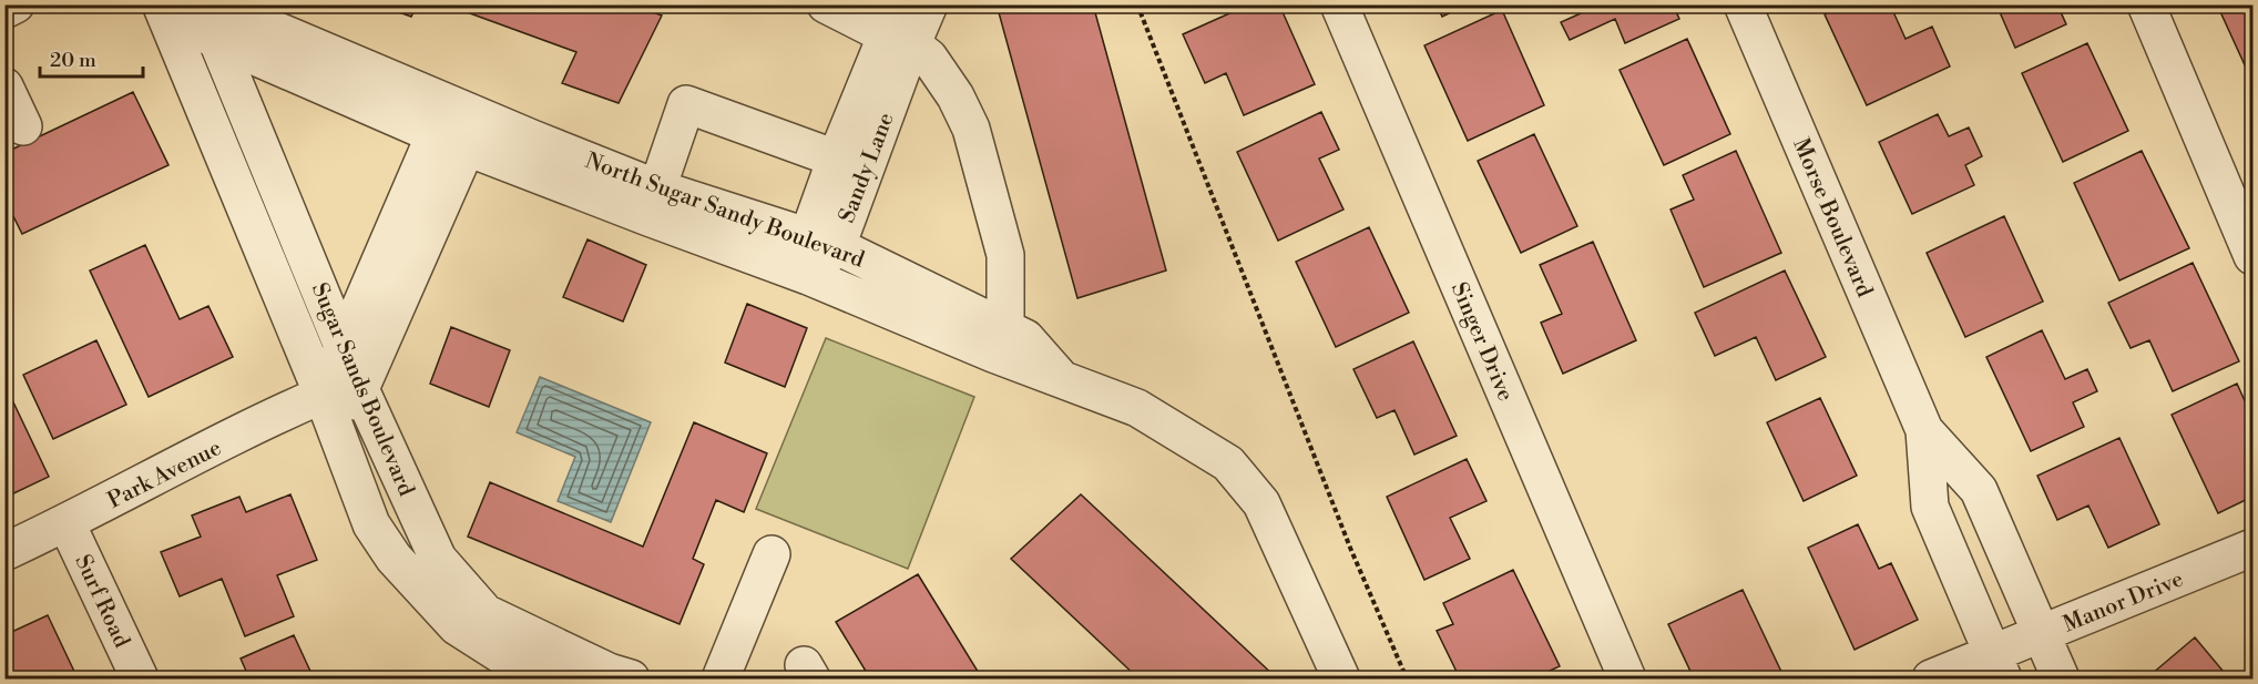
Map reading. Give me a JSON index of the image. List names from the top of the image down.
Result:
{
  "streets": {
    "street": [
      "Sandy Lane",
      "North Sugar Sandy Boulevard",
      "Morse Boulevard",
      "Singer Drive",
      "Sugar Sands Boulevard",
      "Park Avenue",
      "Surf Road",
      "Manor Drive"
    ]
  },
  "crossings": [
    ["Sandy Lane", "North Sugar Sandy Boulevard"],
    ["North Sugar Sandy Boulevard", "Sugar Sands Boulevard"],
    ["Morse Boulevard", "Manor Drive"],
    ["Sugar Sands Boulevard", "Park Avenue"],
    ["Park Avenue", "Surf Road"]
  ],
  "scale_bar": "20 m"
}
